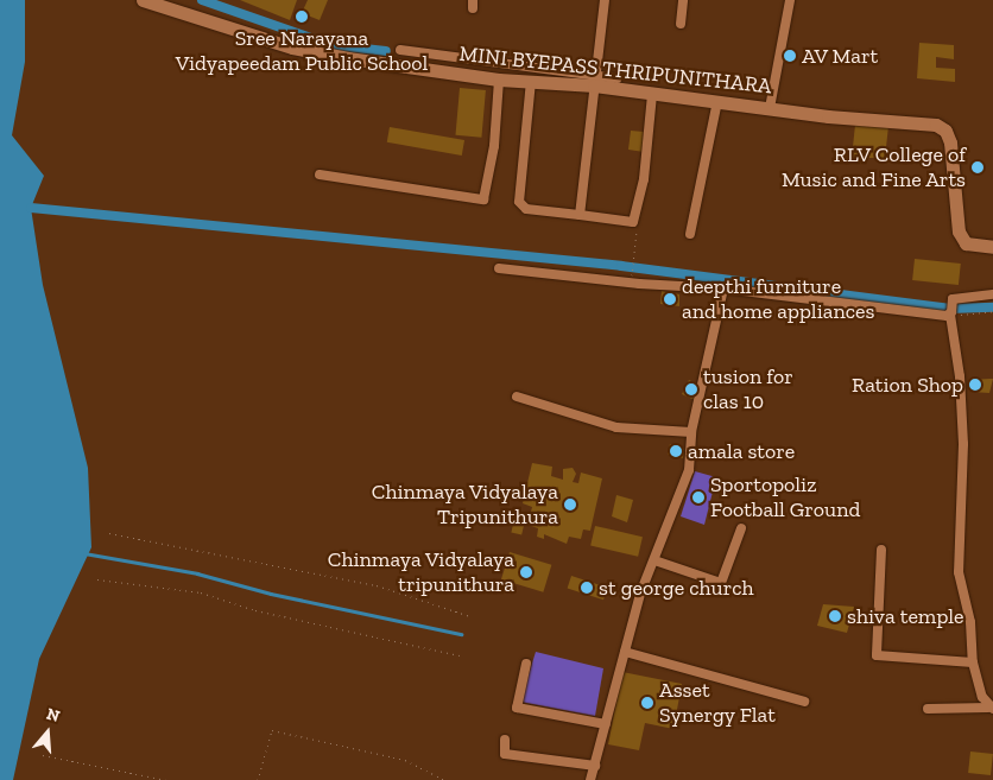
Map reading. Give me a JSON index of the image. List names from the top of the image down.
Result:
{
  "streets": {
    "main road": ["MINI BYEPASS THRIPUNITHARA"]
  },
  "places": [
    "Sree Narayana Vidyapeedam Public School",
    "AV Mart",
    "RLV College of Music and Fine Arts",
    "deepthi furniture and home appliances",
    "Ration Shop",
    "tusion for clas 10",
    "amala store",
    "Sportopoliz Football Ground",
    "Chinmaya Vidyalaya Tripunithura",
    "Chinmaya Vidyalaya tripunithura",
    "st george church",
    "shiva temple",
    "Asset Synergy Flat"
  ],
  "north": "top"
}
